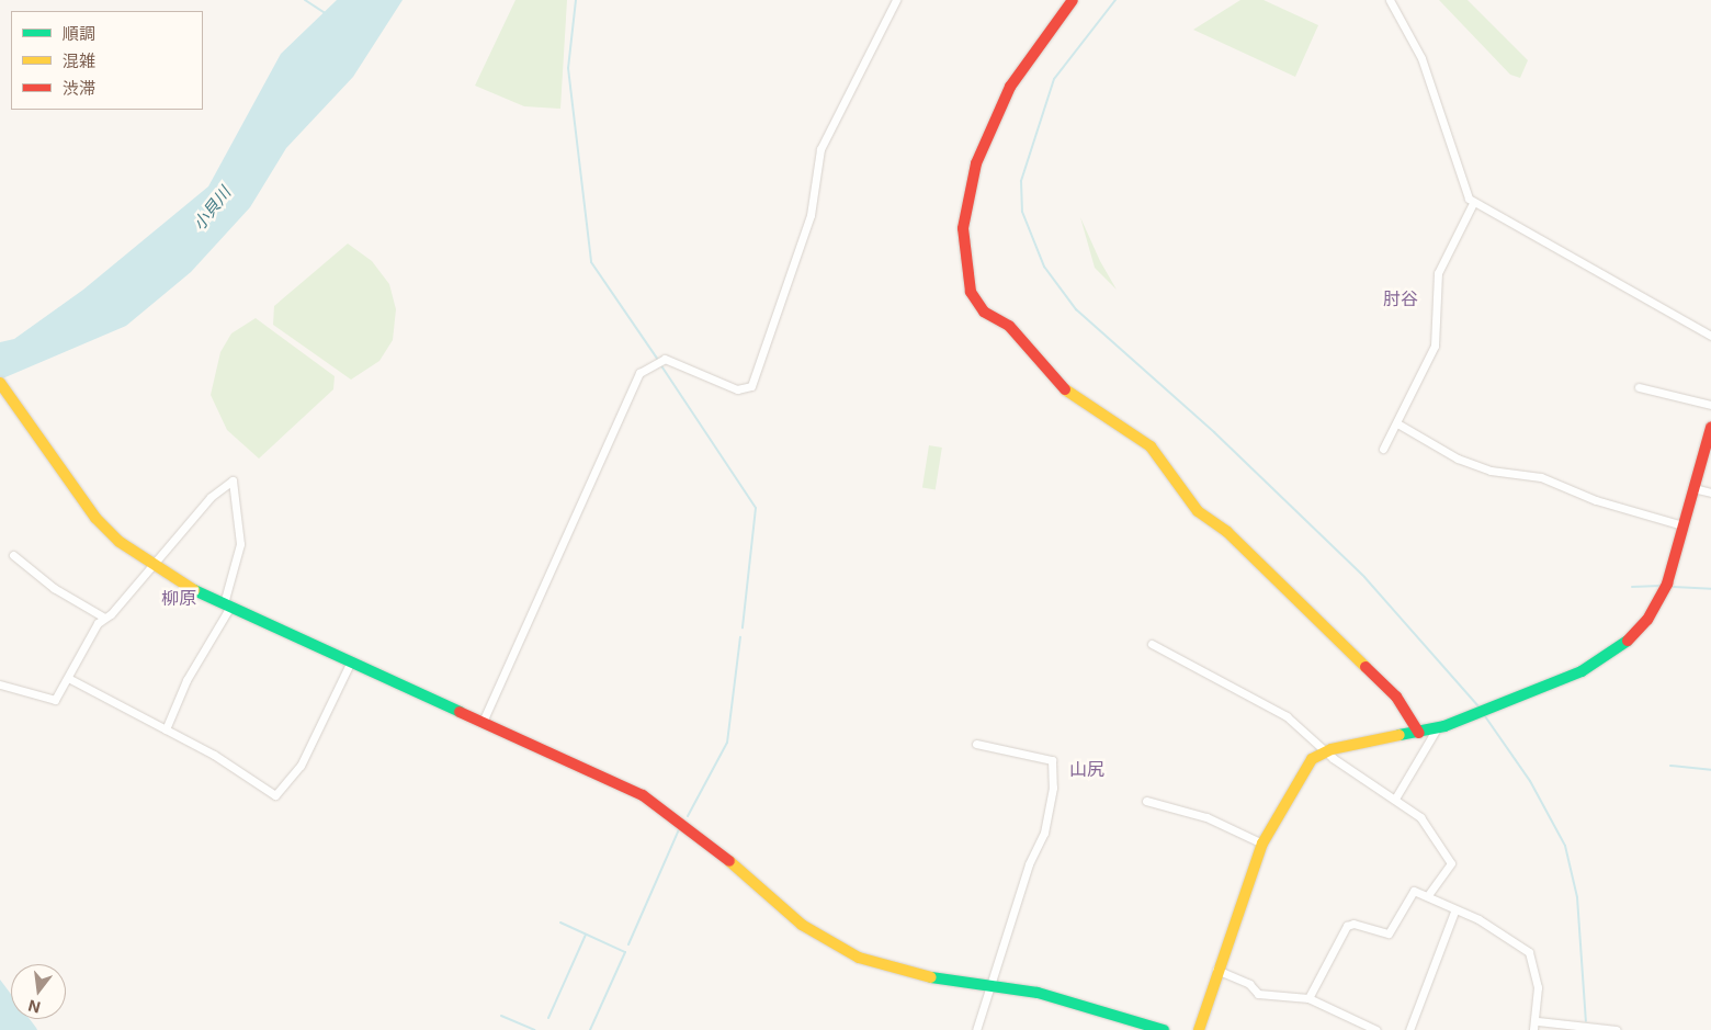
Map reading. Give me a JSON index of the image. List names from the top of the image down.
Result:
{
  "districts": ["肘谷", "柳原", "山尻"],
  "water": ["小貝川"],
  "legend": ["順調", "混雑", "渋滞"],
  "north": "bottom"
}
